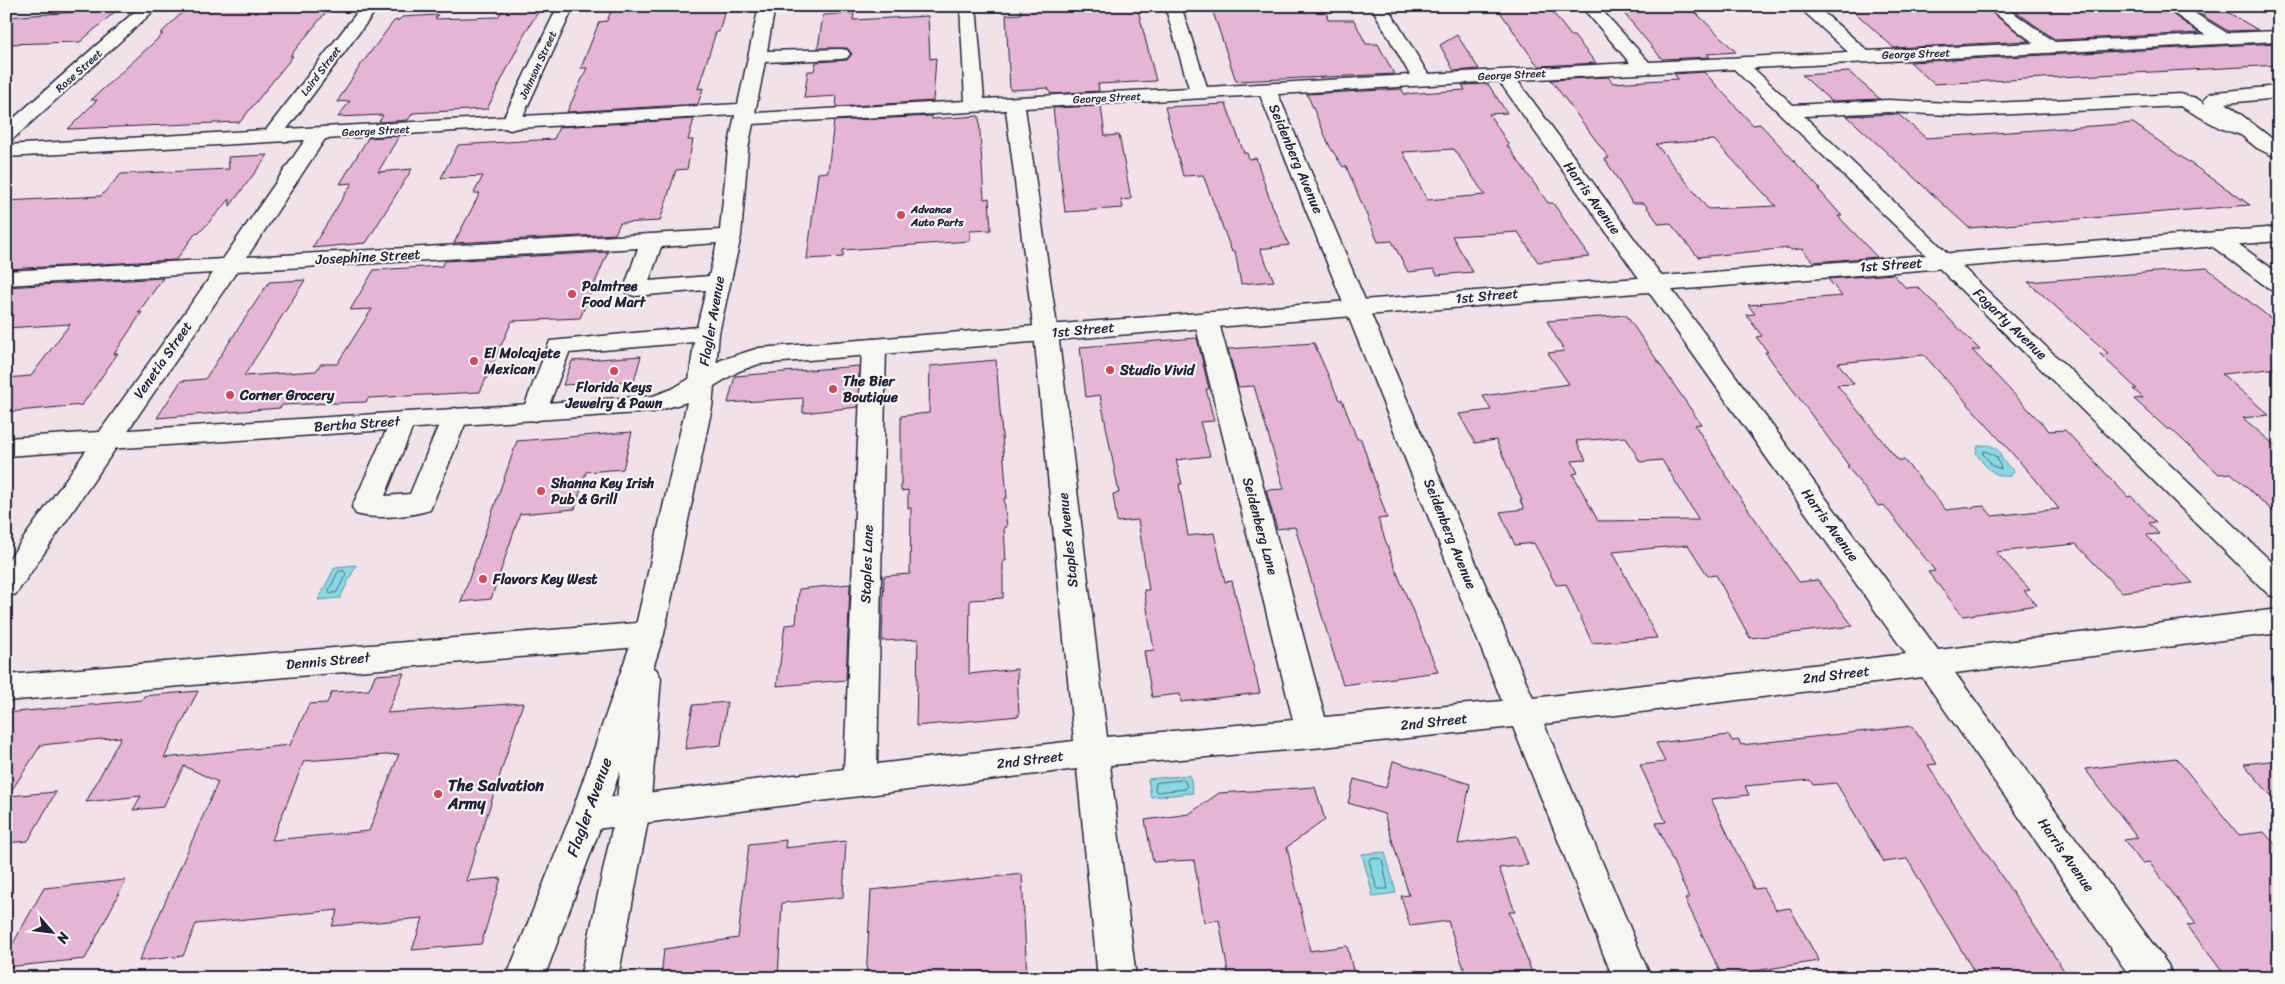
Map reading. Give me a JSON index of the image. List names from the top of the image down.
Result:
{
  "streets": {
    "street": [
      "George Street",
      "Johnson Street",
      "Rose Street",
      "Laird Street",
      "Seidenberg Avenue",
      "Harris Avenue",
      "Josephine Street",
      "1st Street",
      "Flagler Avenue",
      "Fogarty Avenue",
      "Venetia Street",
      "Bertha Street",
      "Seidenberg Lane",
      "Staples Avenue",
      "Staples Lane",
      "Dennis Street",
      "2nd Street"
    ]
  },
  "crossings": [
    ["George Street", "Johnson Street"],
    ["George Street", "Laird Street"],
    ["George Street", "Seidenberg Avenue"],
    ["George Street", "Harris Avenue"],
    ["George Street", "Flagler Avenue"],
    ["George Street", "Fogarty Avenue"],
    ["George Street", "Venetia Street"],
    ["George Street", "Staples Avenue"],
    ["Seidenberg Avenue", "1st Street"],
    ["Seidenberg Avenue", "2nd Street"],
    ["Harris Avenue", "1st Street"],
    ["Harris Avenue", "2nd Street"],
    ["Josephine Street", "Flagler Avenue"],
    ["Josephine Street", "Venetia Street"],
    ["1st Street", "Flagler Avenue"],
    ["1st Street", "Fogarty Avenue"],
    ["1st Street", "Bertha Street"],
    ["1st Street", "Seidenberg Lane"],
    ["1st Street", "Staples Avenue"],
    ["1st Street", "Staples Lane"],
    ["Flagler Avenue", "Bertha Street"],
    ["Flagler Avenue", "Dennis Street"],
    ["Flagler Avenue", "2nd Street"],
    ["Venetia Street", "Bertha Street"],
    ["Seidenberg Lane", "2nd Street"],
    ["Staples Avenue", "2nd Street"],
    ["Staples Lane", "2nd Street"]
  ],
  "places": [
    "Advance Auto Parts",
    "Palmtree Food Mart",
    "El Molcajete Mexican",
    "Studio Vivid",
    "Florida Keys Jewelry & Pawn",
    "The Bier Boutique",
    "Corner Grocery",
    "Shanna Key Irish Pub & Grill",
    "Flavors Key West",
    "The Salvation Army"
  ],
  "north": "bottom right"
}
